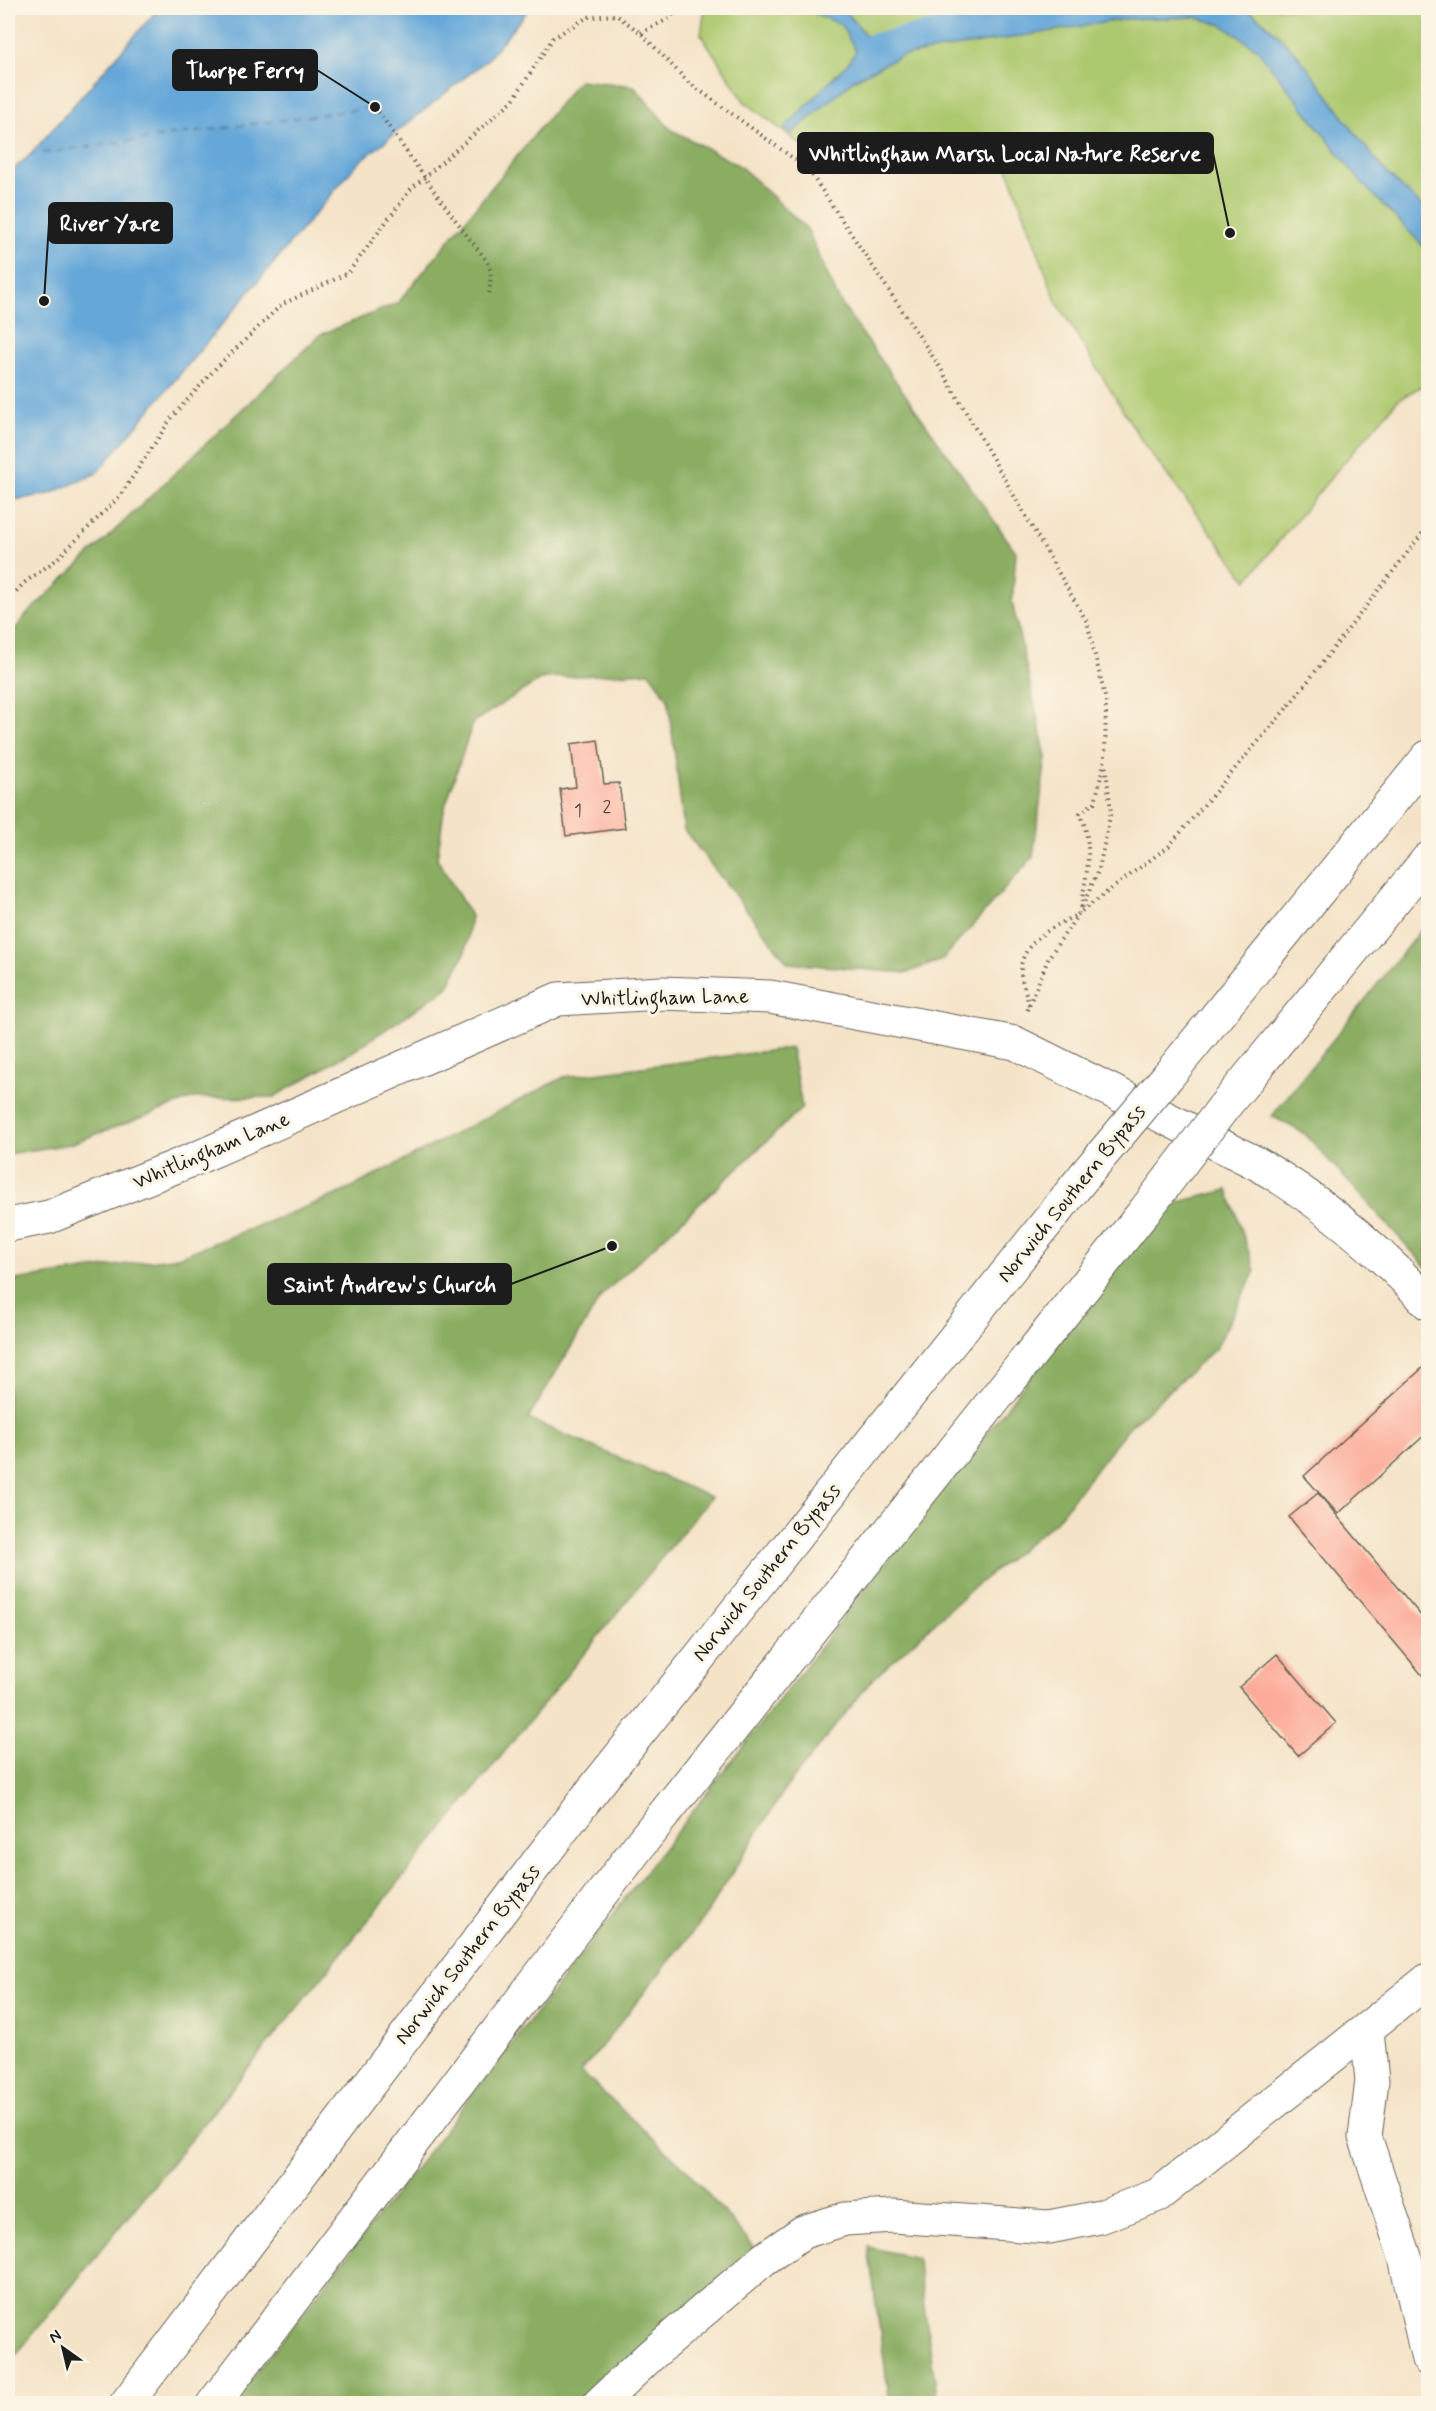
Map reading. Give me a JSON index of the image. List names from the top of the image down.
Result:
{
  "streets": {
    "main road": ["Whitlingham Lane", "Norwich Southern Bypass"]
  },
  "places": [
    "Thorpe Ferry",
    "Whitlingham Marsh Local Nature Reserve",
    "River Yare",
    "Saint Andrew's Church"
  ],
  "house_numbers": ["2", "1"],
  "north": "top left"
}
